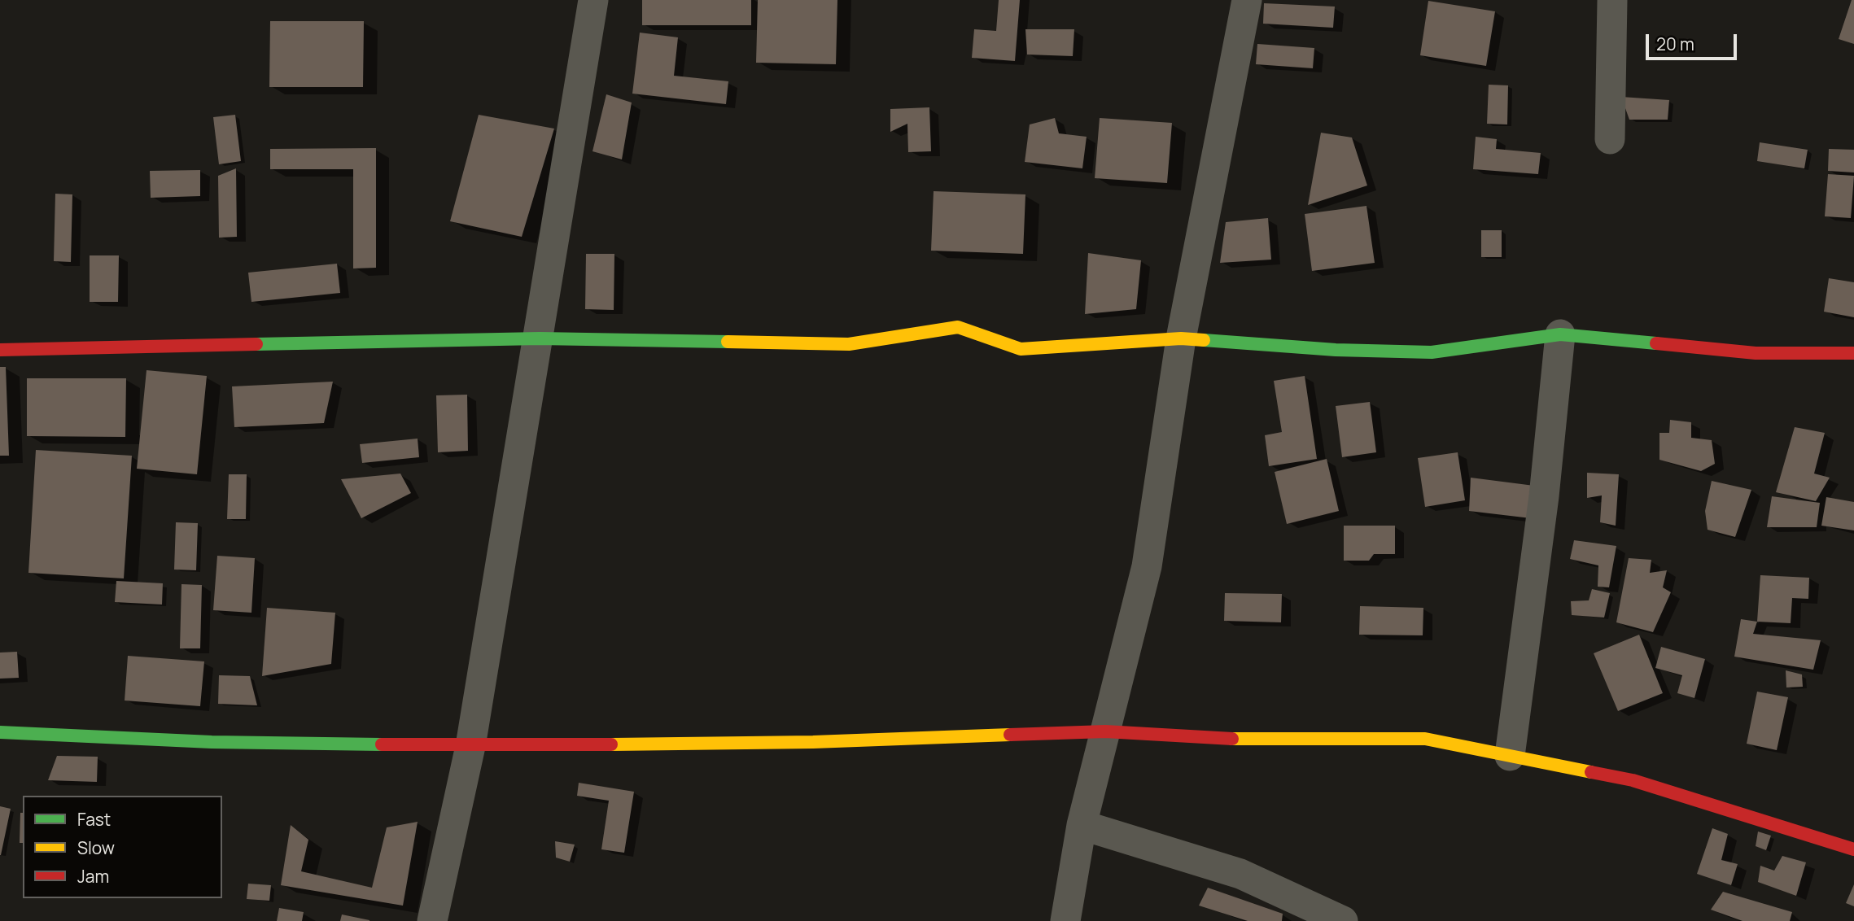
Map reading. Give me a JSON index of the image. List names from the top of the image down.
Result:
{
  "legend": ["Fast", "Slow", "Jam"],
  "scale_bar": "20 m"
}
